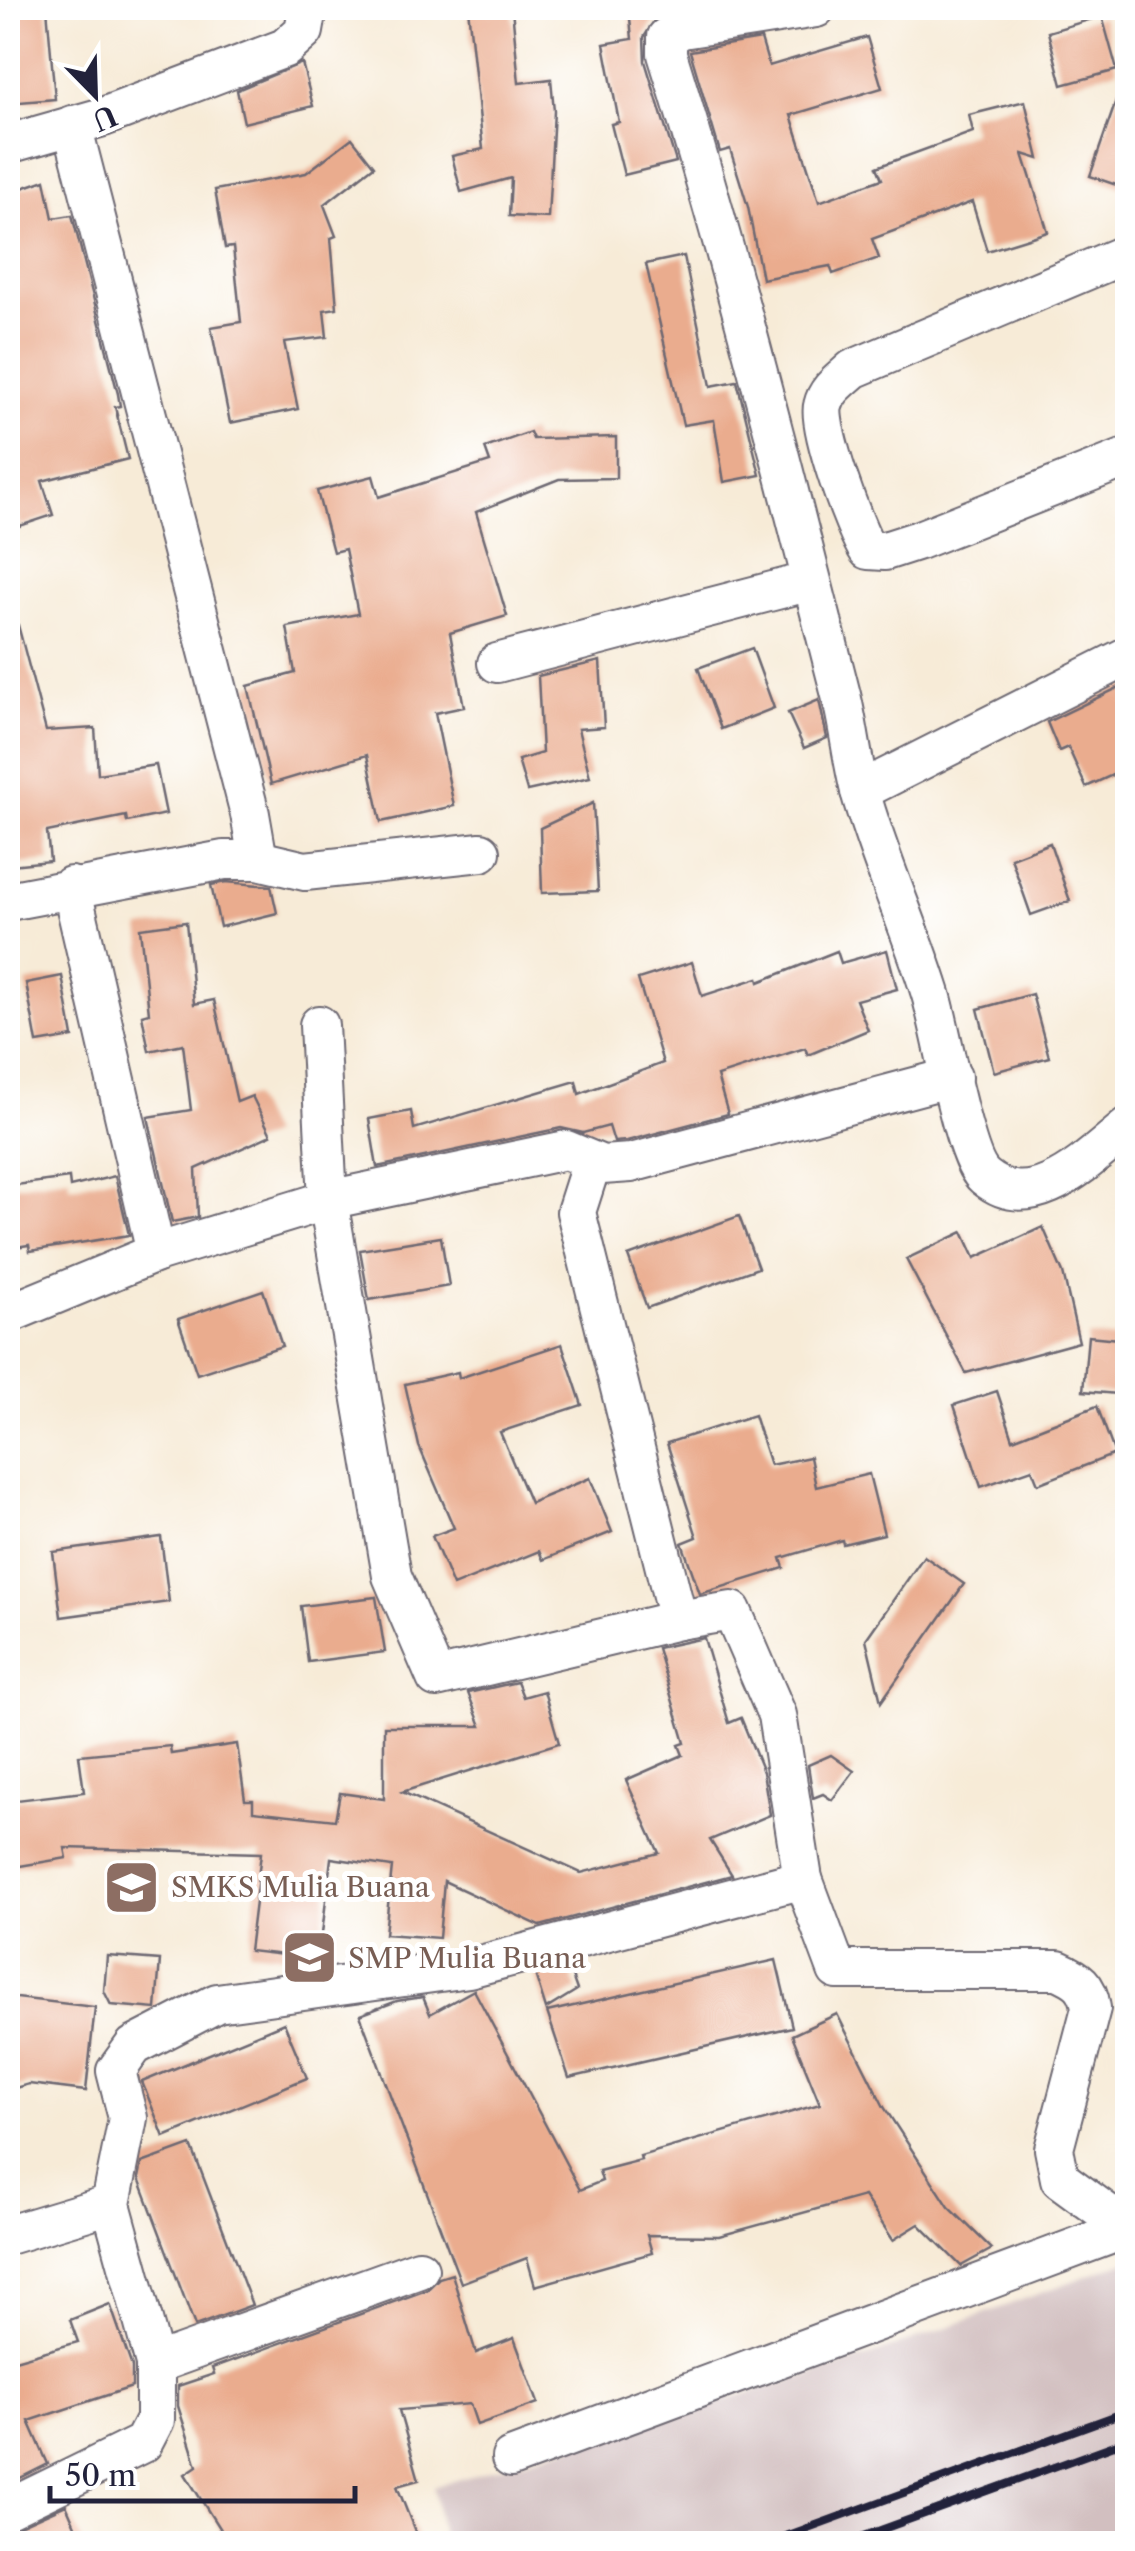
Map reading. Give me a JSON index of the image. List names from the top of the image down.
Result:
{
  "places": {
    "school or university": ["SMKS Mulia Buana", "SMP Mulia Buana"]
  },
  "scale_bar": "50 m",
  "north": "bottom right"
}
